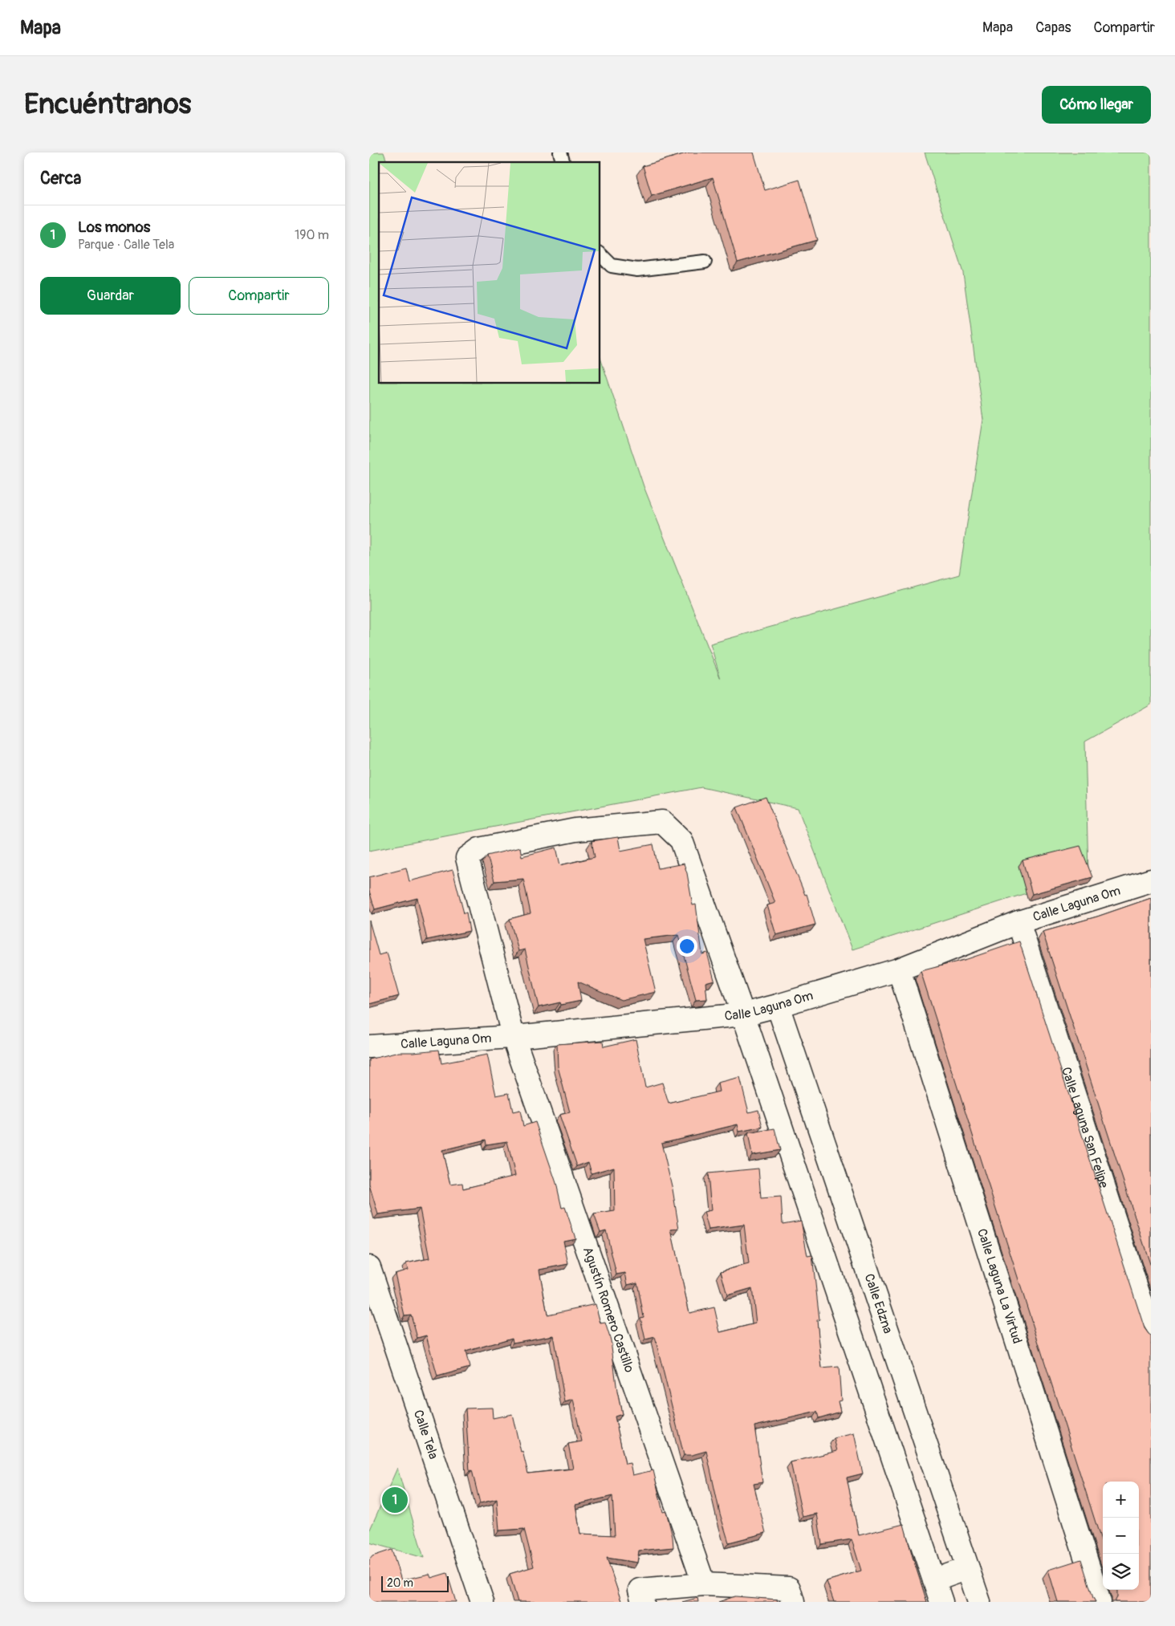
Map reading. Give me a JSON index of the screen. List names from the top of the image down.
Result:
{
  "streets": {
    "street": [
      "Calle Laguna Om",
      "Calle Laguna San Felipe",
      "Calle Laguna La Virtud",
      "Calle Edzna",
      "Agustín Romero Castillo",
      "Calle Tela"
    ]
  },
  "crossings": [
    ["Calle Laguna Om", "Calle Laguna San Felipe"],
    ["Calle Laguna Om", "Calle Laguna La Virtud"],
    ["Calle Laguna Om", "Calle Edzna"],
    ["Calle Laguna Om", "Agustín Romero Castillo"]
  ],
  "scale_bar": "20 m",
  "page": {
    "header": "Mapa",
    "nav": ["Mapa", "Capas", "Compartir"],
    "buttons": [
      "Cómo llegar",
      ["Guardar", "Compartir"]
    ],
    "title": "Encuéntranos",
    "heading": "Cerca",
    "list": [
      {
        "mark": "1",
        "name": "Los monos",
        "note": "Parque · Calle Tela",
        "value": "190 m"
      }
    ],
    "map_buttons": ["+", "−"],
    "pins": "1",
    "scale": "20 m"
  }
}
